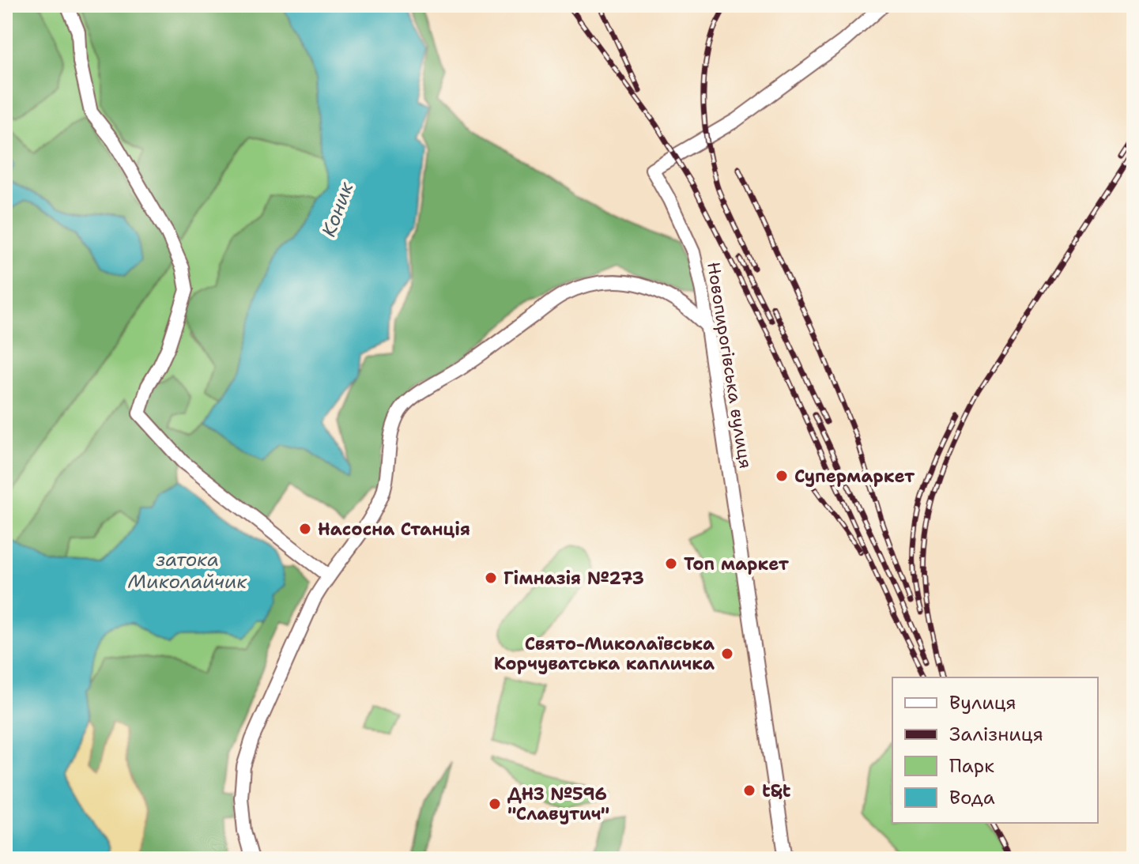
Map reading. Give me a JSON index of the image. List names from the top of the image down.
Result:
{
  "streets": {
    "street": ["Новопирогівська вулиця"]
  },
  "water": ["Коник", "затока Миколайчик"],
  "places": [
    "Супермаркет",
    "Насосна Станція",
    "Топ маркет",
    "Гімназія №273",
    "Свято-Миколаївська Корчуватська капличка",
    "t&t",
    "ДНЗ №596 \"Славутич\""
  ],
  "legend": [
    "Вулиця",
    "Залізниця",
    "Парк",
    "Вода"
  ]
}
